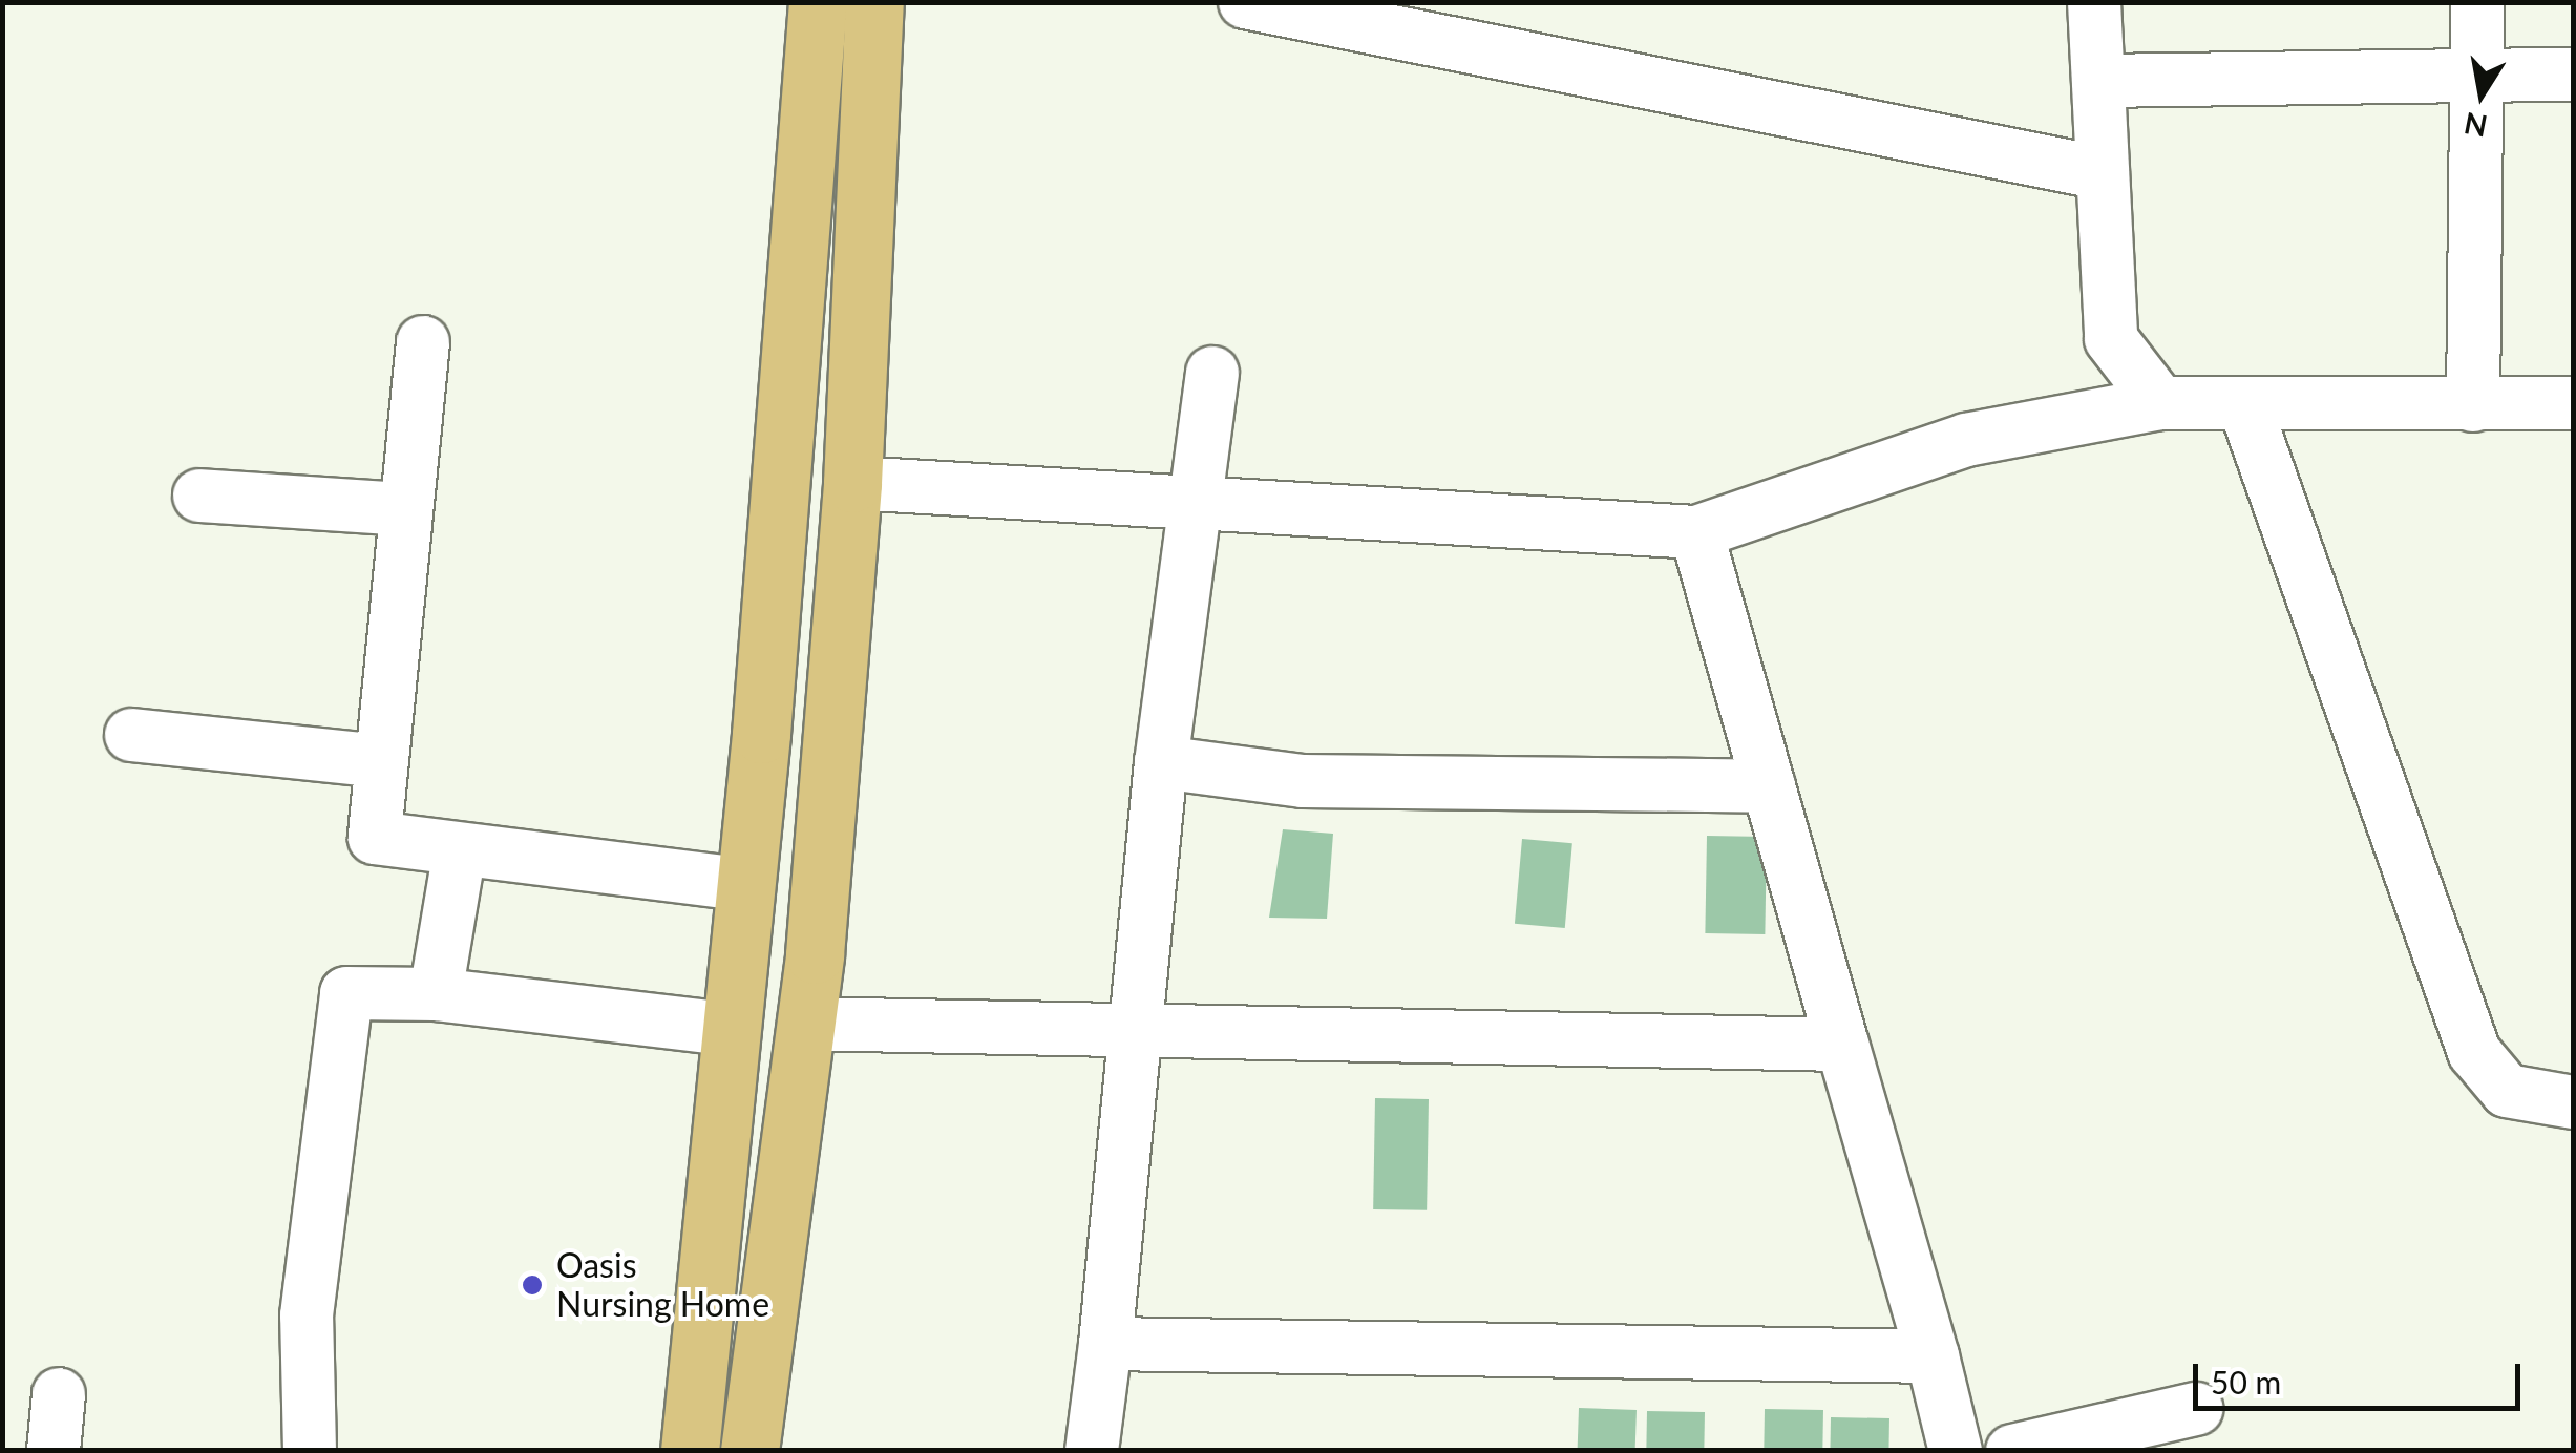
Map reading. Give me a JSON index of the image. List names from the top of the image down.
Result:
{
  "places": ["Oasis Nursing Home"],
  "scale_bar": "50 m",
  "north": "bottom"
}
